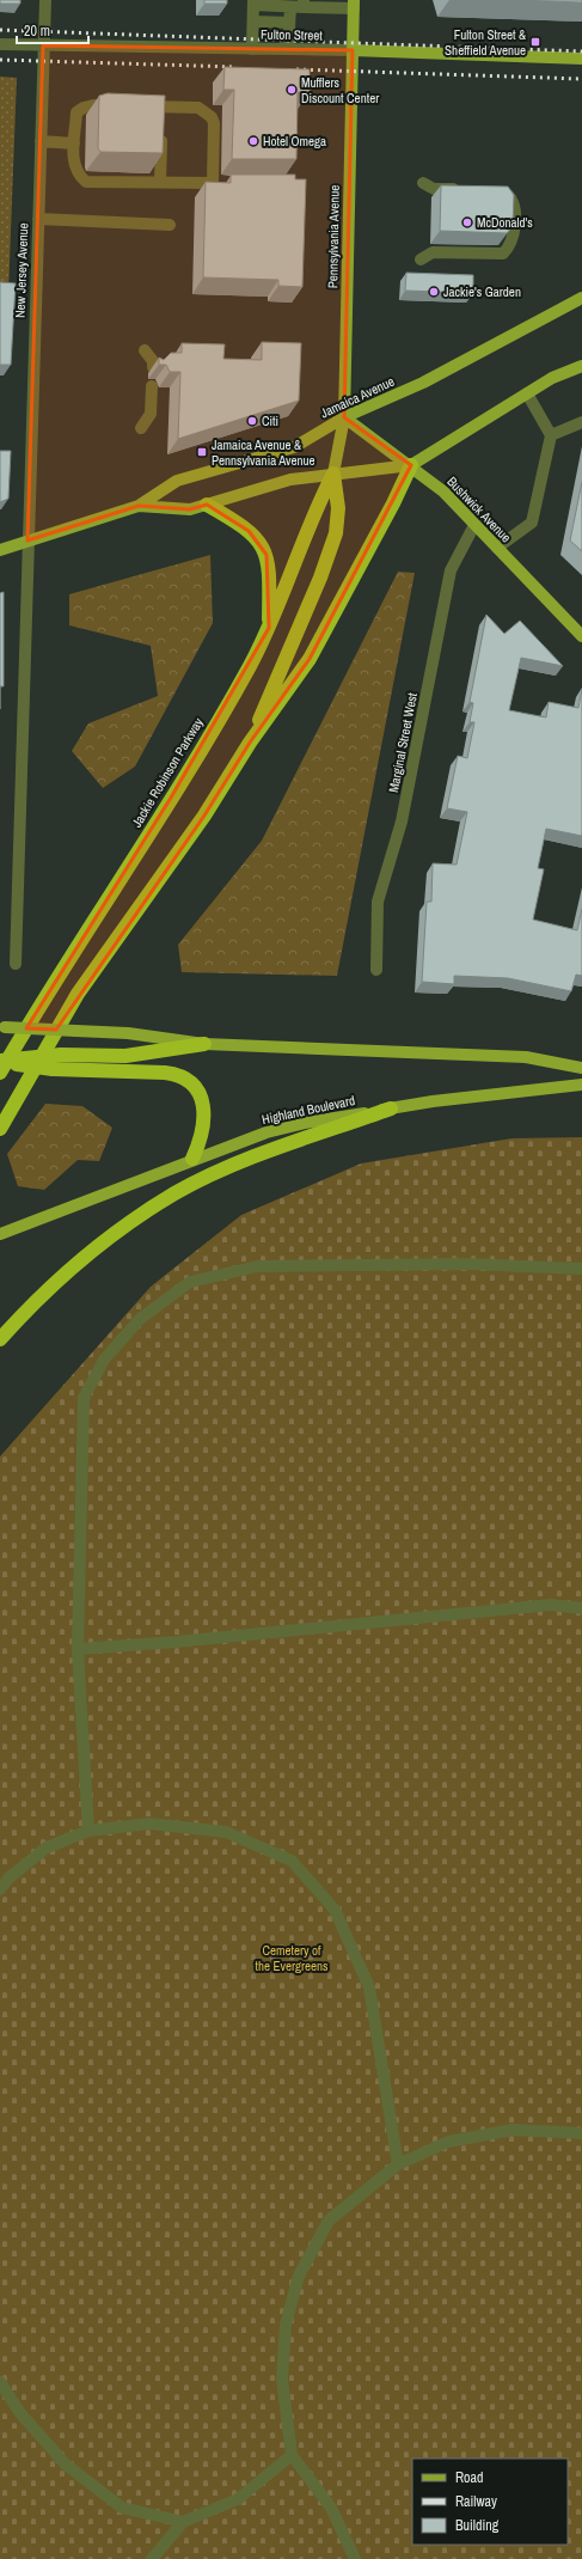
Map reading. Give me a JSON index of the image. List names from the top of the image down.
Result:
{
  "streets": {
    "highway": ["Jackie Robinson Parkway"],
    "main road": [
      "Fulton Street",
      "Pennsylvania Avenue",
      "Jamaica Avenue",
      "Bushwick Avenue",
      "Highland Boulevard"
    ],
    "street": ["New Jersey Avenue", "Marginal Street West"]
  },
  "crossings": [
    ["Fulton Street", "Pennsylvania Avenue"],
    ["Fulton Street", "New Jersey Avenue"],
    ["Pennsylvania Avenue", "Jamaica Avenue"],
    ["Pennsylvania Avenue", "Bushwick Avenue"],
    ["Pennsylvania Avenue", "Jackie Robinson Parkway"],
    ["New Jersey Avenue", "Jamaica Avenue"],
    ["Jamaica Avenue", "Bushwick Avenue"],
    ["Jamaica Avenue", "Jackie Robinson Parkway"],
    ["Bushwick Avenue", "Marginal Street West"]
  ],
  "parks": ["Cemetery of the Evergreens"],
  "places": {
    "transit": ["Fulton Street & Sheffield Avenue", "Jamaica Avenue & Pennsylvania Avenue"],
    "other": [
      "Mufflers Discount Center",
      "Hotel Omega",
      "McDonald's",
      "Jackie's Garden",
      "Citi"
    ]
  },
  "legend": ["Road", "Railway", "Building"],
  "scale_bar": "20 m"
}
